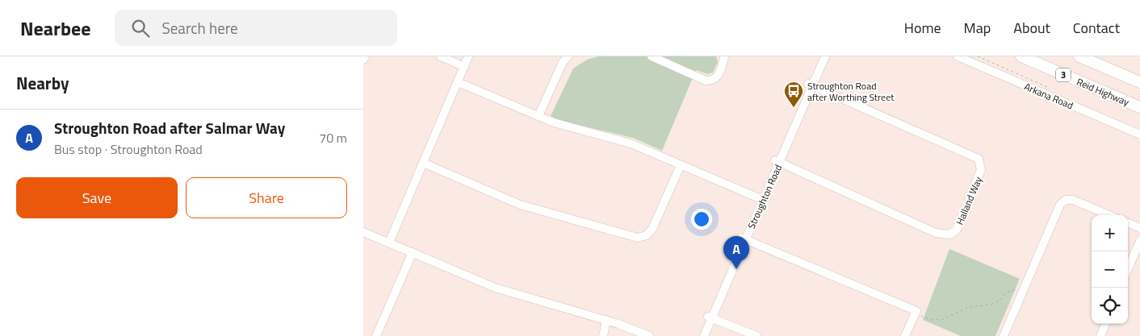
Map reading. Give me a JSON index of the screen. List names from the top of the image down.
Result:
{
  "streets": {
    "highway": ["3", "Reid Highway"],
    "street": ["Arkana Road", "Stroughton Road", "Halland Way"]
  },
  "crossings": [
    ["Stroughton Road", "Halland Way"]
  ],
  "places": {
    "bus stop": ["Stroughton Road after Worthing Street"]
  },
  "page": {
    "header": "Nearbee",
    "search": "Search here",
    "nav": [
      "Home",
      "Map",
      "About",
      "Contact"
    ],
    "heading": "Nearby",
    "list": [
      {
        "mark": "A",
        "name": "Stroughton Road after Salmar Way",
        "note": "Bus stop · Stroughton Road",
        "value": "70 m"
      }
    ],
    "buttons": ["Save", "Share"],
    "map_buttons": ["+", "−"],
    "pins": "A"
  }
}
